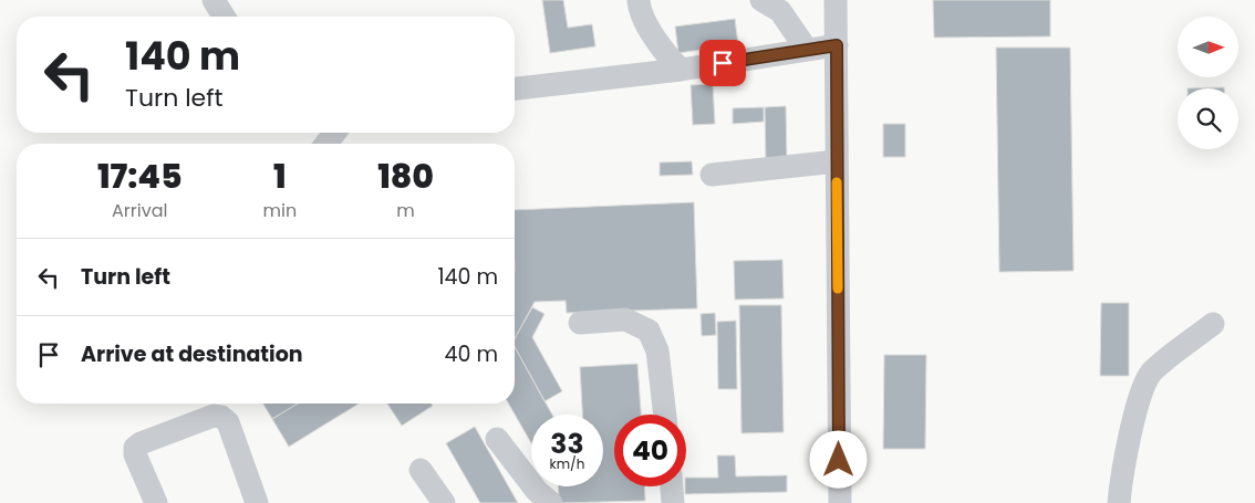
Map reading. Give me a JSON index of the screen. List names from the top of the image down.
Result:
{
  "north": "right",
  "page": {
    "turn": ["140 m", "Turn left"],
    "eta": [
      "17:45",
      "Arrival",
      "1",
      "min",
      "180",
      "m"
    ],
    "list": [
      {
        "name": "Turn left",
        "value": "140 m"
      },
      {
        "name": "Arrive at destination",
        "value": "40 m"
      }
    ],
    "speed": "33 km/h",
    "limit": "40"
  }
}
